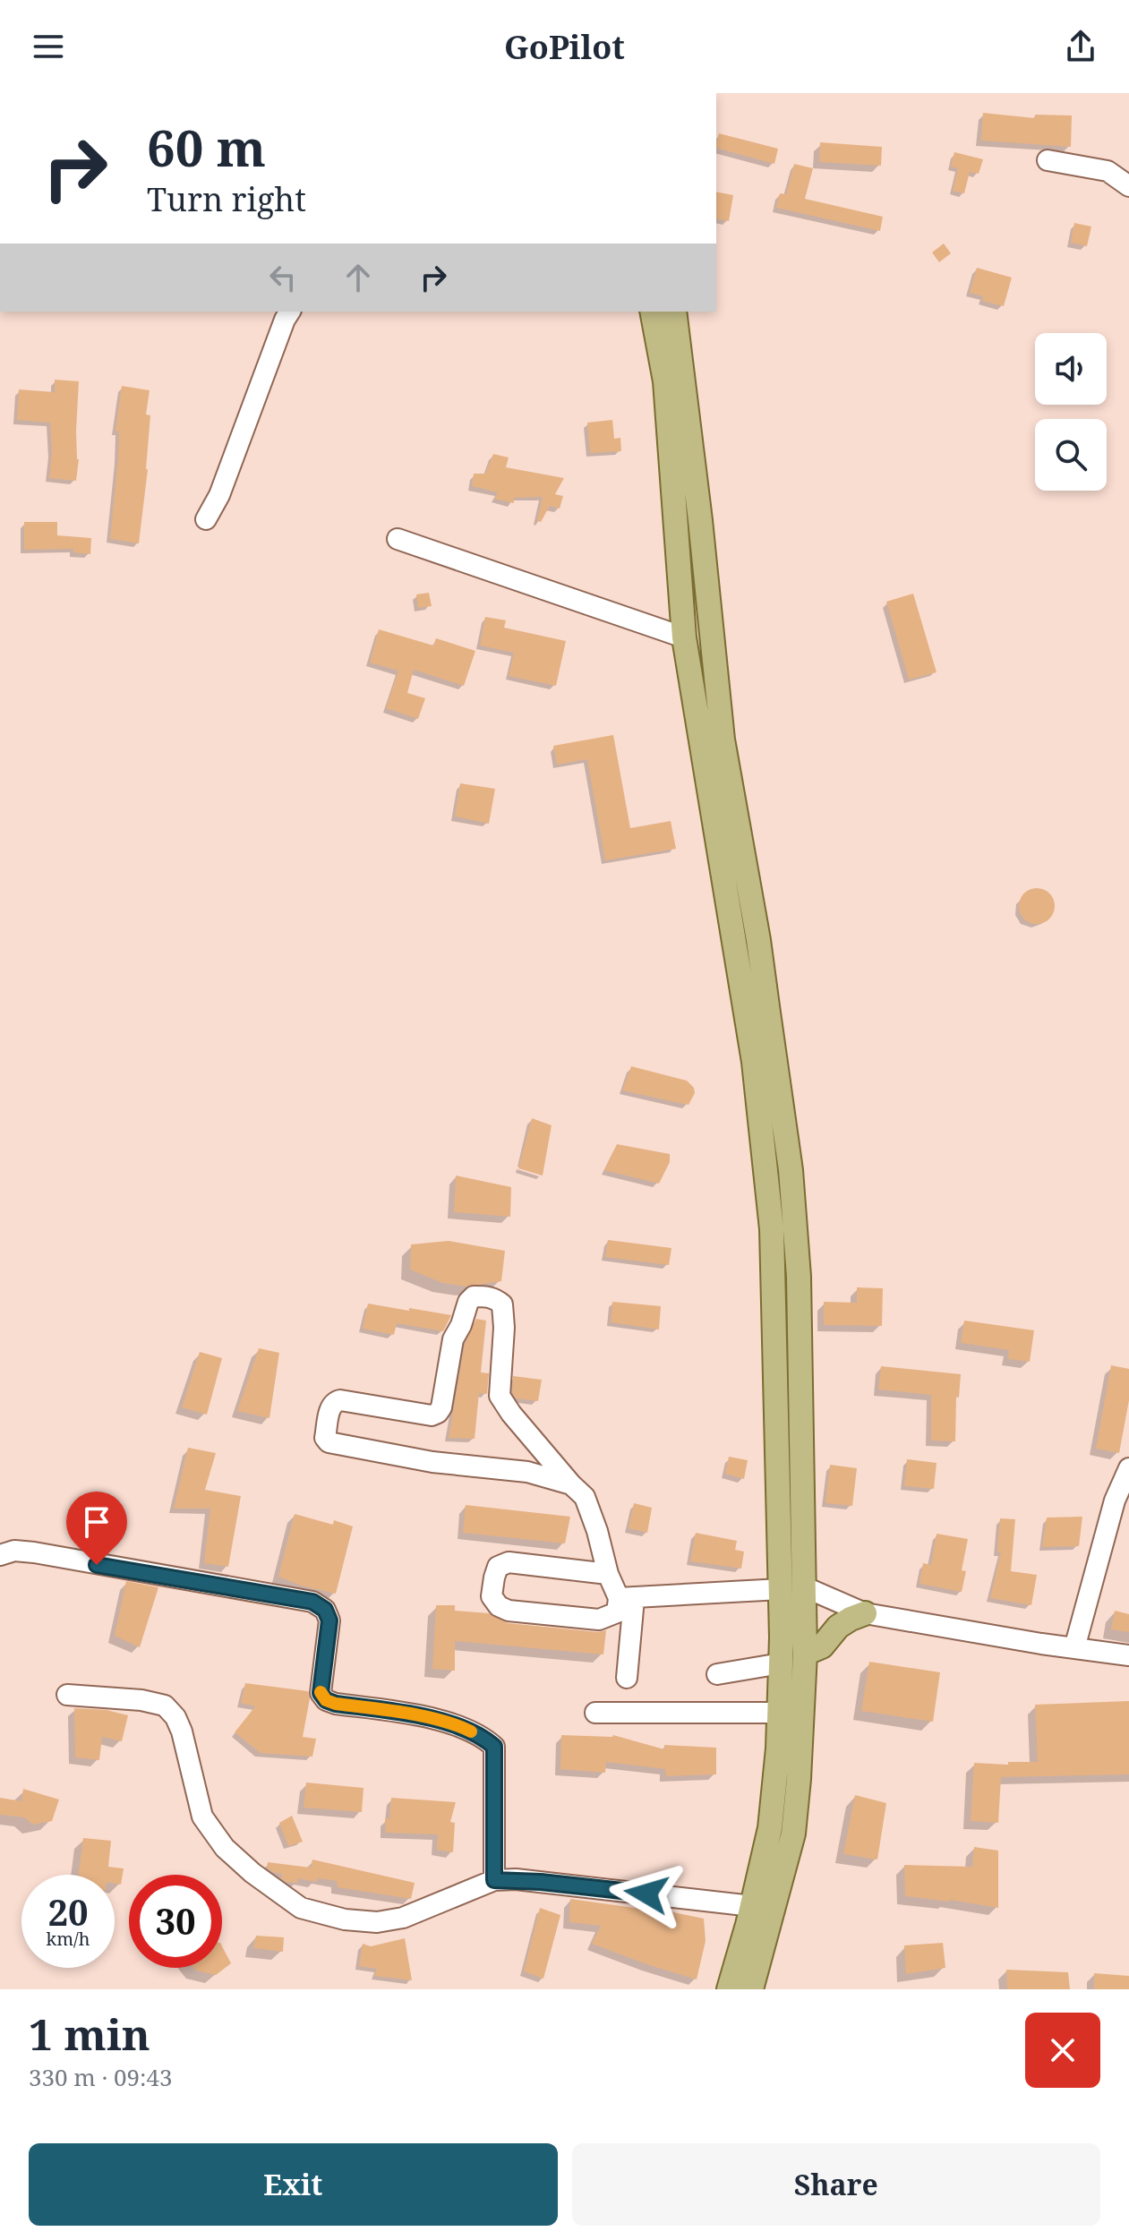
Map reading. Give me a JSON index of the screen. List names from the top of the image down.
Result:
{
  "page": {
    "header": "GoPilot",
    "turn": ["60 m", "Turn right"],
    "speed": "20 km/h",
    "limit": "30",
    "heading": ["1 min", "330 m · 09:43"],
    "buttons": ["Exit", "Share"]
  }
}
